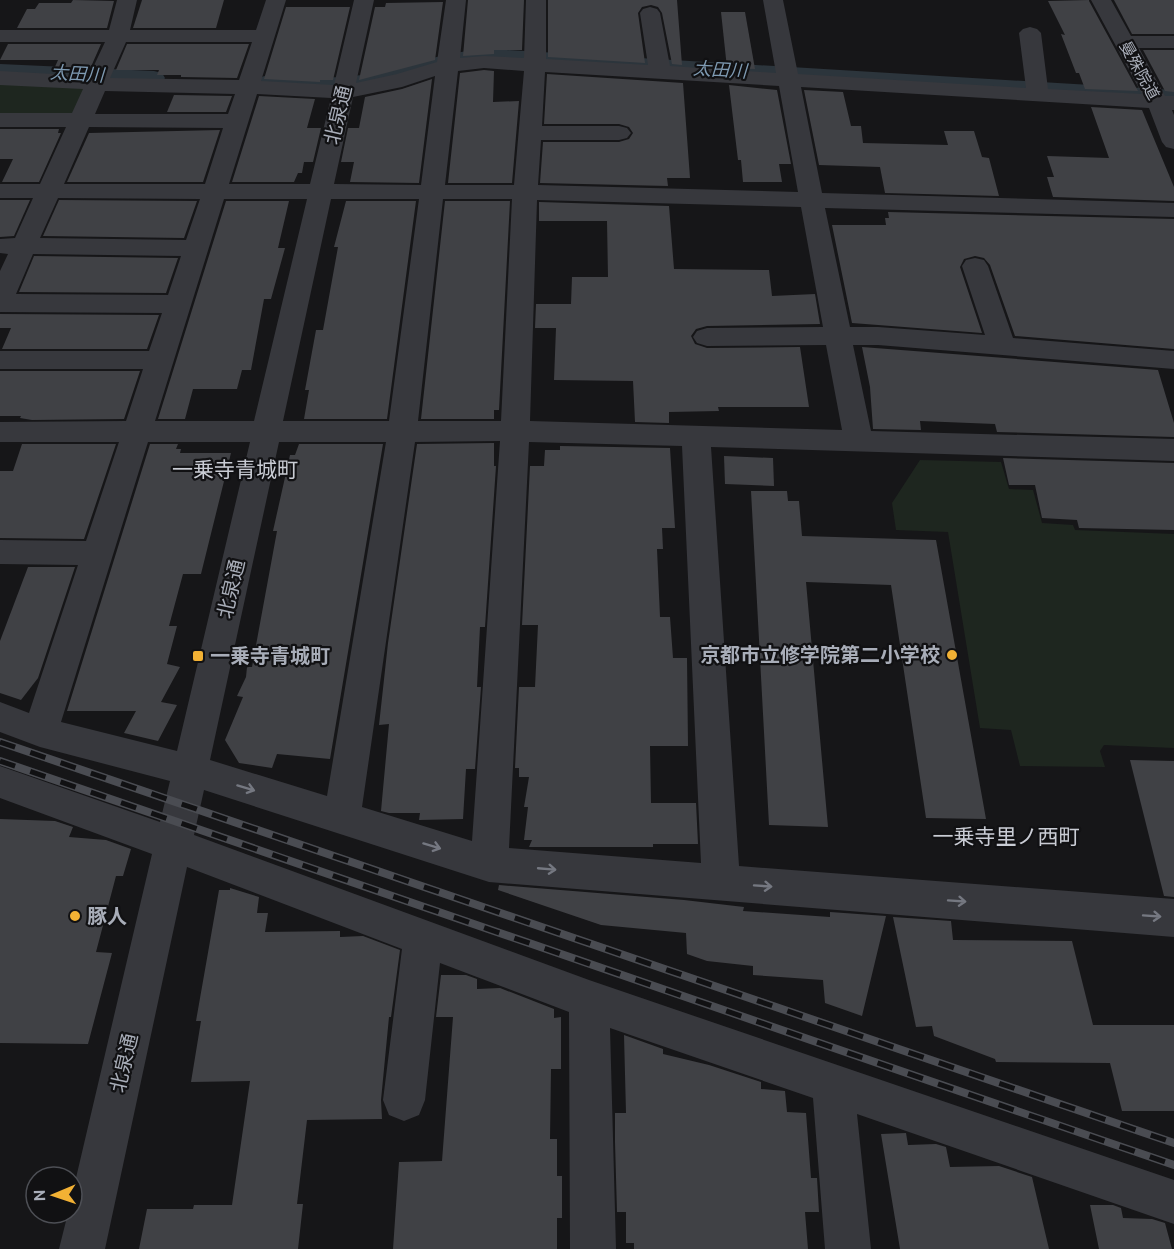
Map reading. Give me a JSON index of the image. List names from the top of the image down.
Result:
{
  "streets": {
    "street": ["曼殊院道", "北泉通"]
  },
  "districts": ["一乗寺青城町", "一乗寺里ノ西町"],
  "water": ["太田川"],
  "places": {
    "other": ["京都市立修学院第二小学校", "豚人"],
    "transit": ["一乗寺青城町"]
  },
  "north": "left"
}
